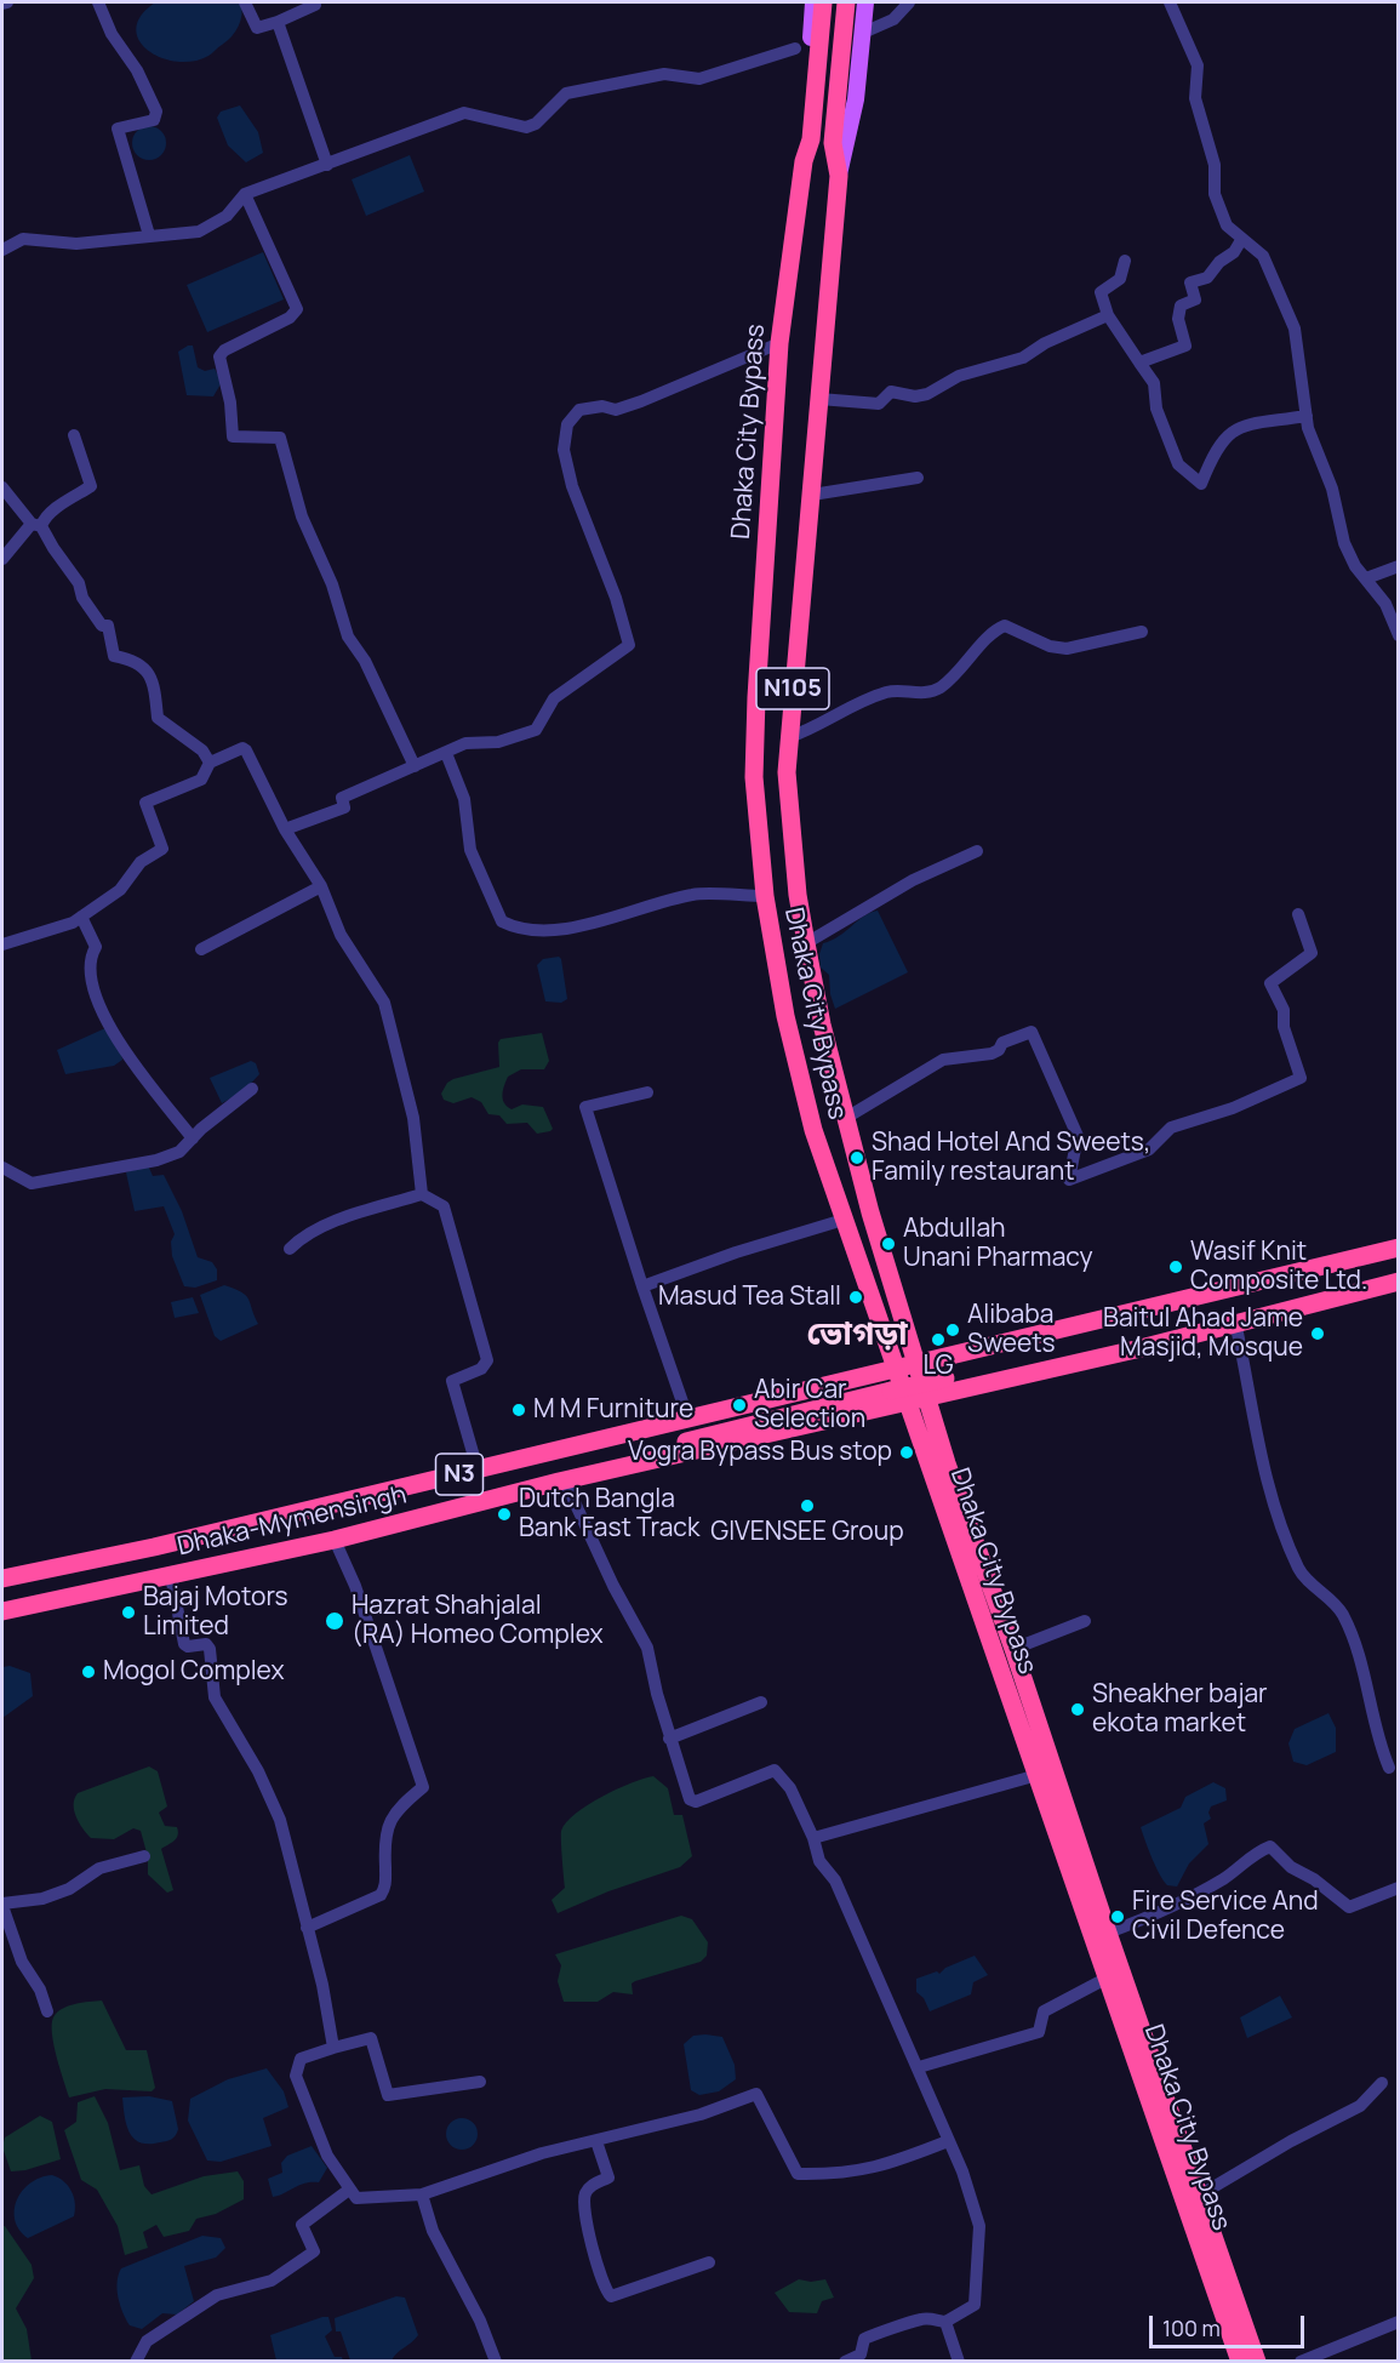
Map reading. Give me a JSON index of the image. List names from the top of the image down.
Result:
{
  "streets": {
    "highway": [
      "Dhaka City Bypass",
      "N105",
      "N3",
      "Dhaka-Mymensingh"
    ]
  },
  "crossings": [
    ["Dhaka City Bypass", "N3"],
    ["Dhaka City Bypass", "Dhaka-Mymensingh"],
    ["N3", "Dhaka-Mymensingh"]
  ],
  "districts": ["ভোগড়া"],
  "places": [
    "Shad Hotel And Sweets, Family restaurant",
    "Abdullah Unani Pharmacy",
    "Wasif Knit Composite Ltd.",
    "Masud Tea Stall",
    "Alibaba Sweets",
    "Baitul Ahad Jame Masjid, Mosque",
    "LG",
    "Abir Car Selection",
    "M M Furniture",
    "Vogra Bypass Bus stop",
    "GIVENSEE Group",
    "Dutch Bangla Bank Fast Track",
    "Bajaj Motors Limited",
    "Hazrat Shahjalal (RA) Homeo Complex",
    "Mogol Complex",
    "Sheakher bajar ekota market",
    "Fire Service And Civil Defence"
  ],
  "scale_bar": "100 m"
}
